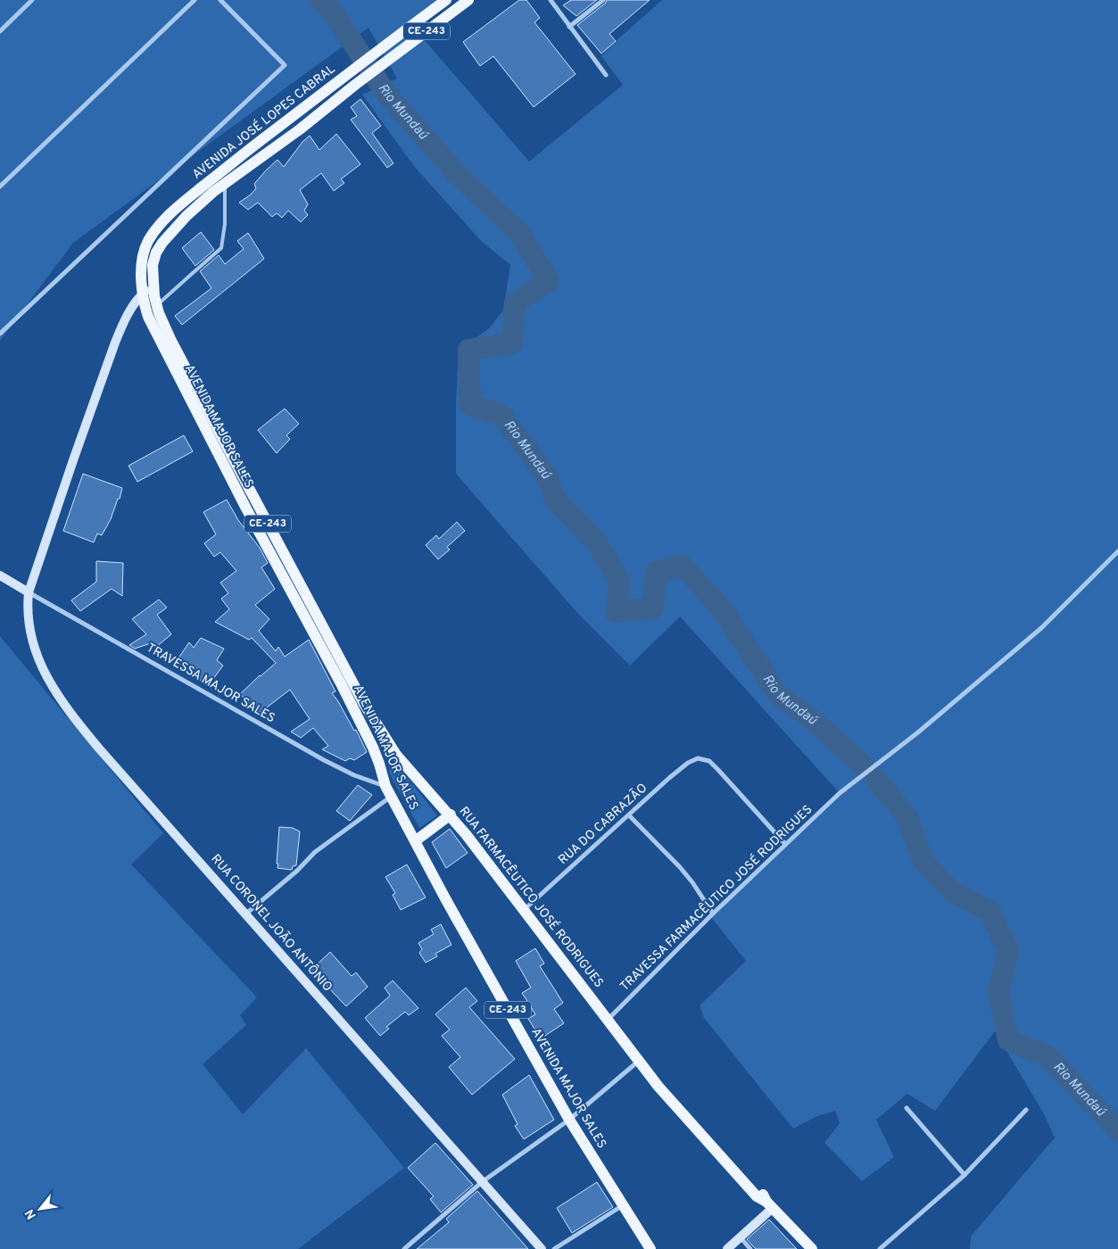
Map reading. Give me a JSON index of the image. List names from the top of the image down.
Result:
{
  "streets": {
    "main road": [
      "CE-243",
      "AVENIDA JOSÉ LOPES CABRAL",
      "AVENIDA MAJOR SALES",
      "RUA FARMACÊUTICO JOSÉ RODRIGUES"
    ],
    "street": [
      "TRAVESSA MAJOR SALES",
      "RUA DO CABRAZÃO",
      "TRAVESSA FARMACÊUTICO JOSÉ RODRIGUES",
      "RUA CORONEL JOÃO ANTÔNIO"
    ]
  },
  "crossings": [
    ["AVENIDA JOSÉ LOPES CABRAL", "AVENIDA MAJOR SALES"],
    ["AVENIDA JOSÉ LOPES CABRAL", "RUA CORONEL JOÃO ANTÔNIO"],
    ["AVENIDA MAJOR SALES", "TRAVESSA MAJOR SALES"],
    ["AVENIDA MAJOR SALES", "RUA FARMACÊUTICO JOSÉ RODRIGUES"],
    ["AVENIDA MAJOR SALES", "RUA CORONEL JOÃO ANTÔNIO"],
    ["TRAVESSA MAJOR SALES", "RUA CORONEL JOÃO ANTÔNIO"],
    ["RUA DO CABRAZÃO", "RUA FARMACÊUTICO JOSÉ RODRIGUES"],
    ["RUA DO CABRAZÃO", "TRAVESSA FARMACÊUTICO JOSÉ RODRIGUES"],
    ["RUA FARMACÊUTICO JOSÉ RODRIGUES", "TRAVESSA FARMACÊUTICO JOSÉ RODRIGUES"]
  ],
  "water": ["Rio Mundaú"],
  "north": "bottom left"
}
